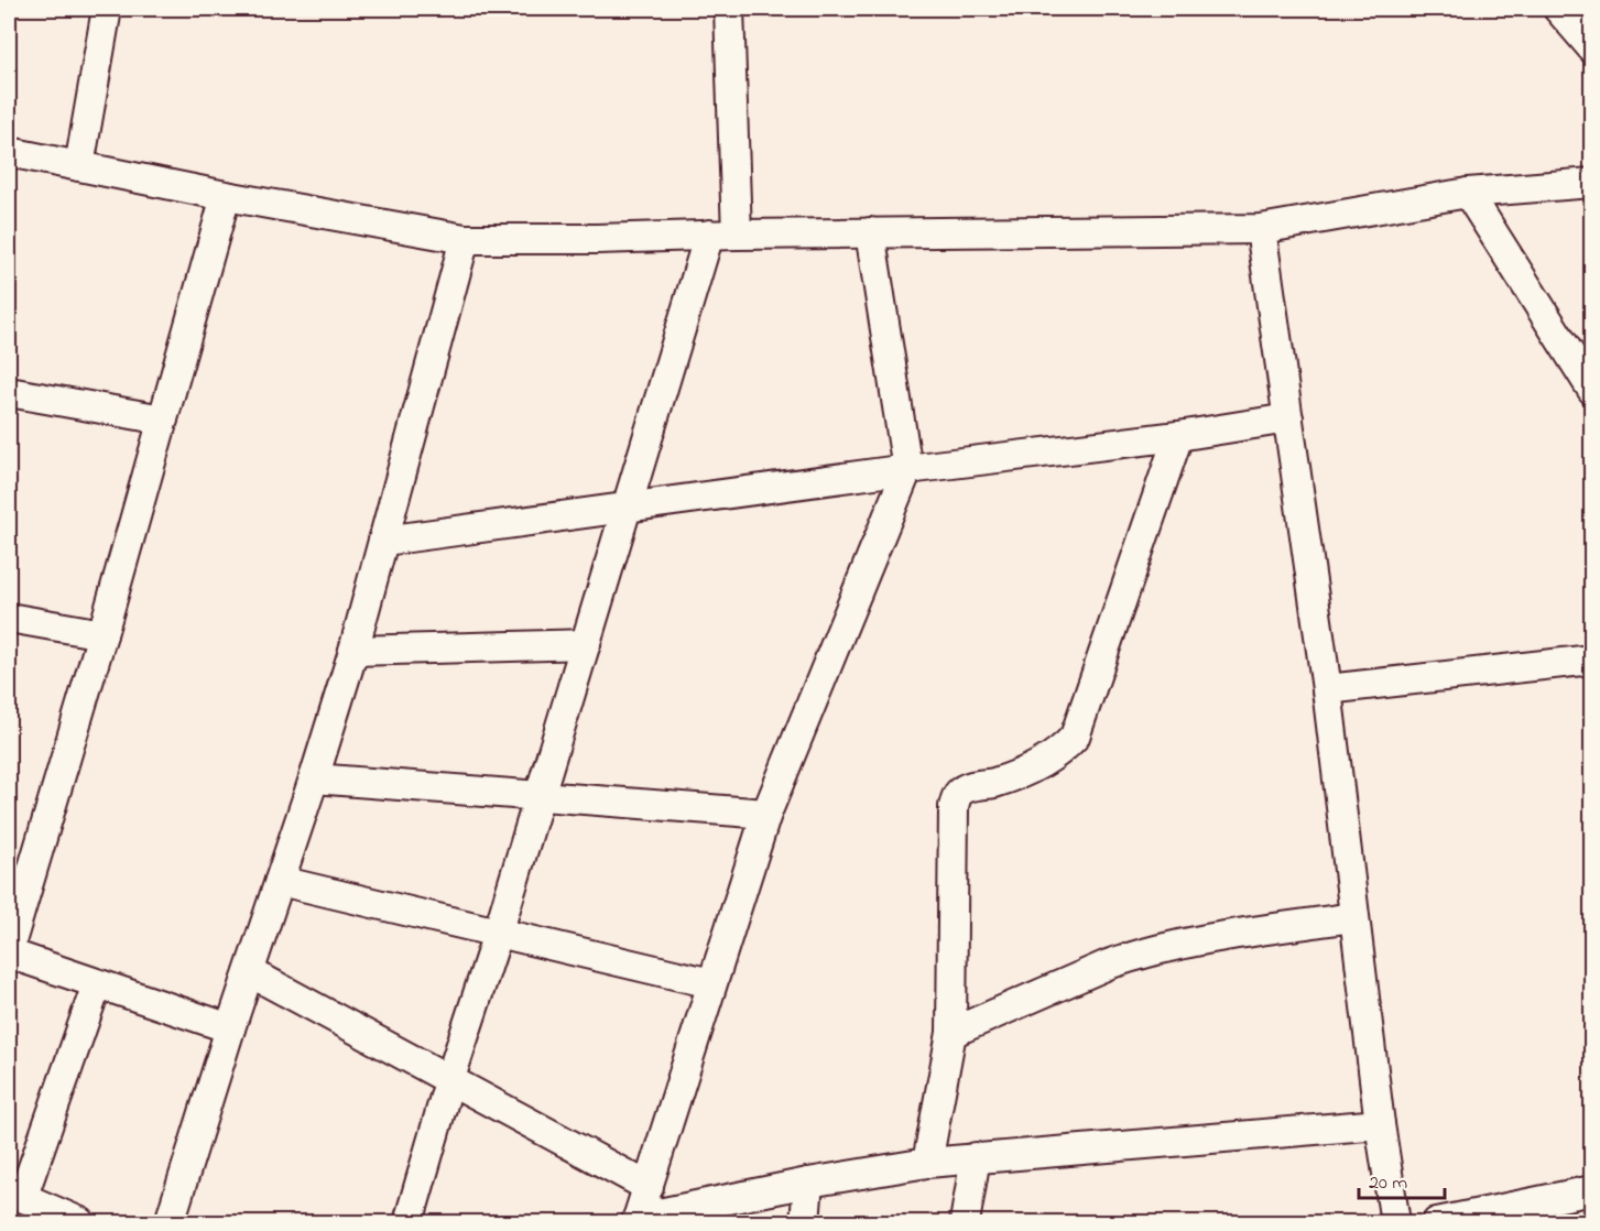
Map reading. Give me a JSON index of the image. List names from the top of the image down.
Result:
{
  "scale_bar": "20 m"
}
